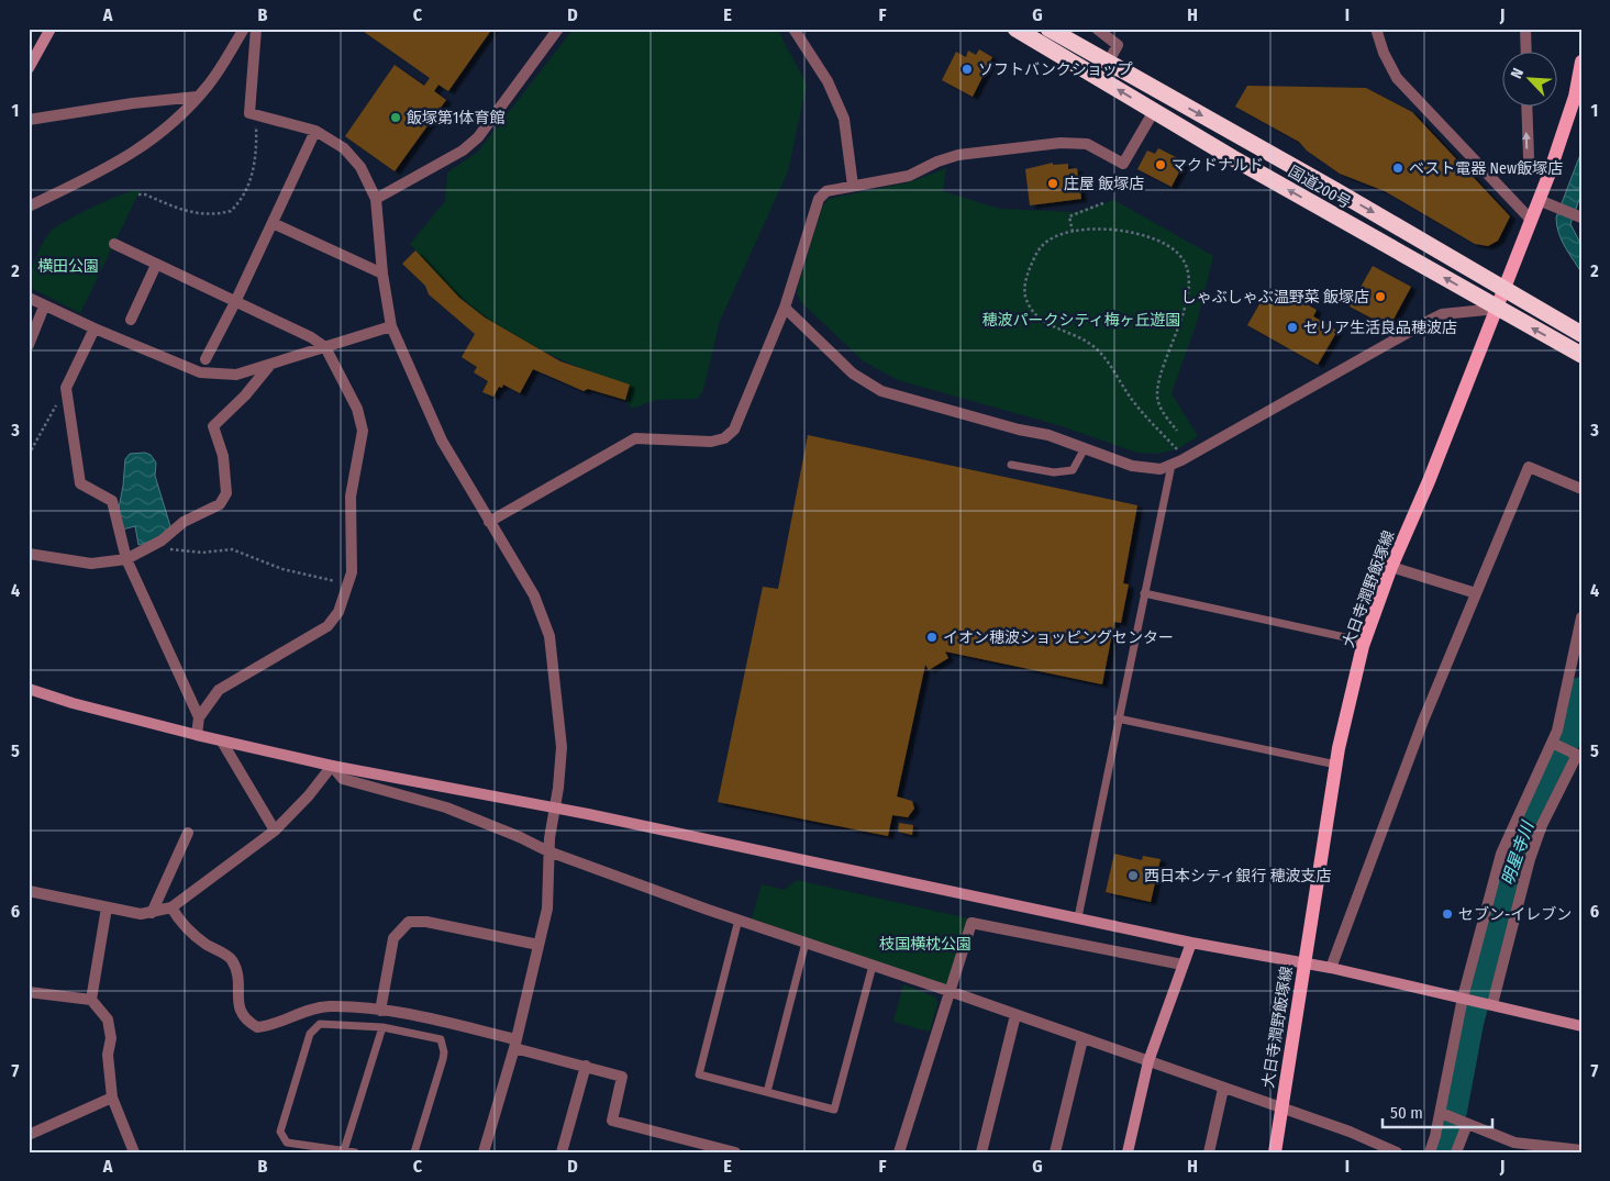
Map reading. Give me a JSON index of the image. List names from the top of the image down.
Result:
{
  "streets": {
    "highway": ["国道200号"],
    "main road": ["大日寺潤野飯塚線"]
  },
  "crossings": [
    ["国道200号", "大日寺潤野飯塚線"]
  ],
  "water": ["明星寺川"],
  "parks": ["横田公園", "穂波パークシティ梅ヶ丘遊園", "枝国横枕公園"],
  "places": [
    "ソフトバンクショップ",
    "飯塚第1体育館",
    "マクドナルド",
    "ベスト電器 New飯塚店",
    "庄屋 飯塚店",
    "しゃぶしゃぶ温野菜 飯塚店",
    "セリア生活良品穂波店",
    "イオン穂波ショッピングセンター",
    "西日本シティ銀行 穂波支店",
    "セブン-イレブン"
  ],
  "scale_bar": "50 m",
  "north": "top left",
  "grid": {
    "columns": [
      "A",
      "B",
      "C",
      "D",
      "E",
      "F",
      "G",
      "H",
      "I",
      "J"
    ],
    "rows": [
      "1",
      "2",
      "3",
      "4",
      "5",
      "6",
      "7"
    ]
  }
}
